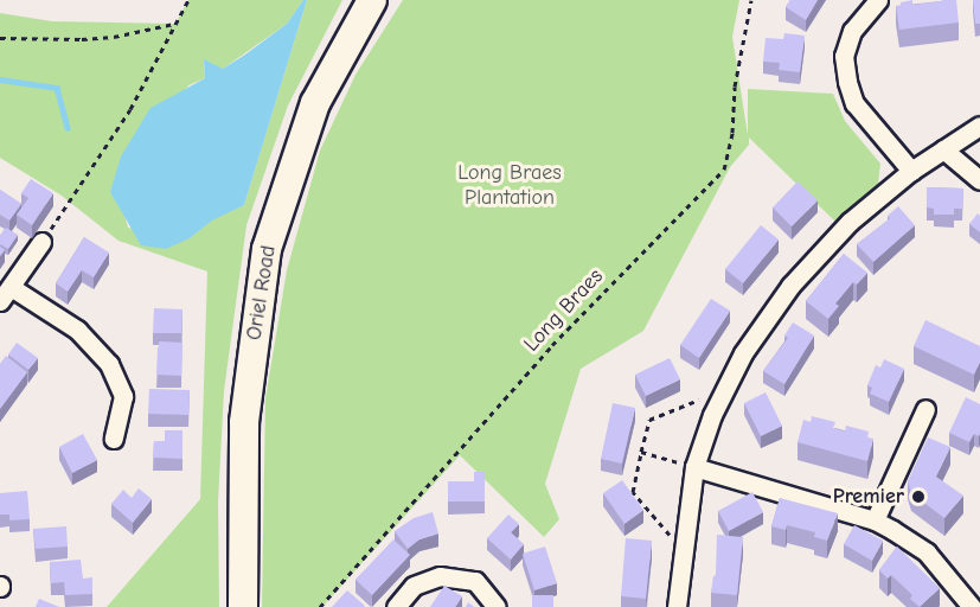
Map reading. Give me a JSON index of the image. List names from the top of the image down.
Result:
{
  "streets": {
    "main road": ["Oriel Road"],
    "path": ["Long Braes"]
  },
  "parks": ["Long Braes Plantation"],
  "places": ["Premier"]
}
